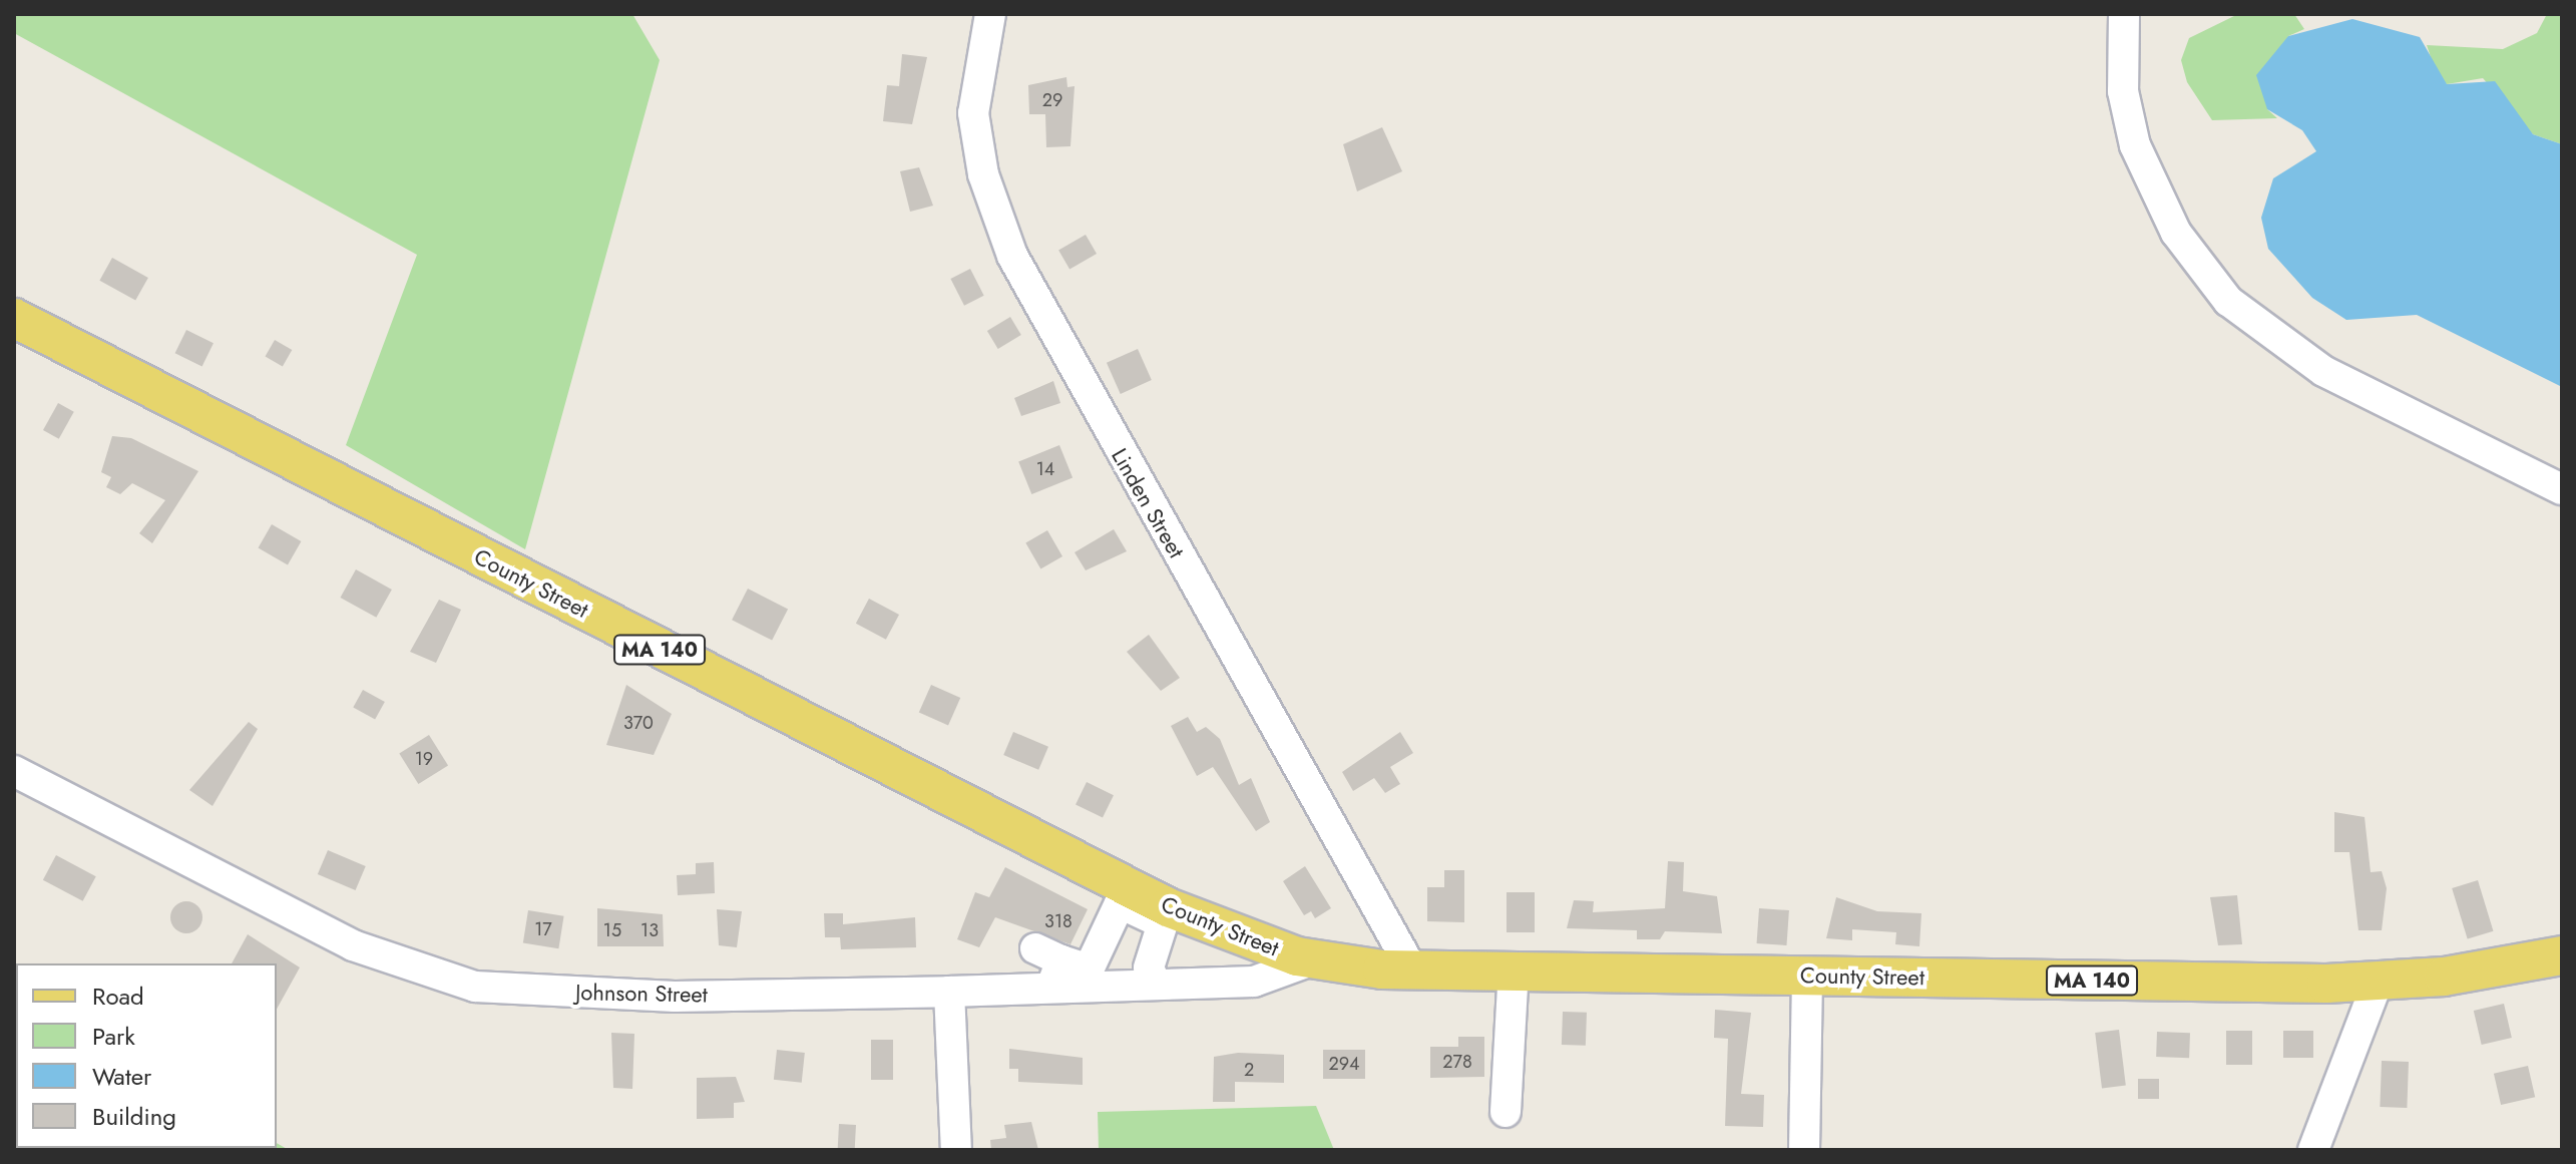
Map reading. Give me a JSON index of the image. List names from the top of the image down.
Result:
{
  "streets": {
    "main road": ["County Street", "MA 140"],
    "street": ["Linden Street", "Johnson Street"]
  },
  "crossings": [
    ["Linden Street", "County Street"],
    ["County Street", "Johnson Street"]
  ],
  "house_numbers": [
    "29",
    "14",
    "370",
    "19",
    "318",
    "17",
    "15",
    "13",
    "278",
    "294",
    "2"
  ],
  "legend": [
    "Road",
    "Park",
    "Water",
    "Building"
  ]
}
